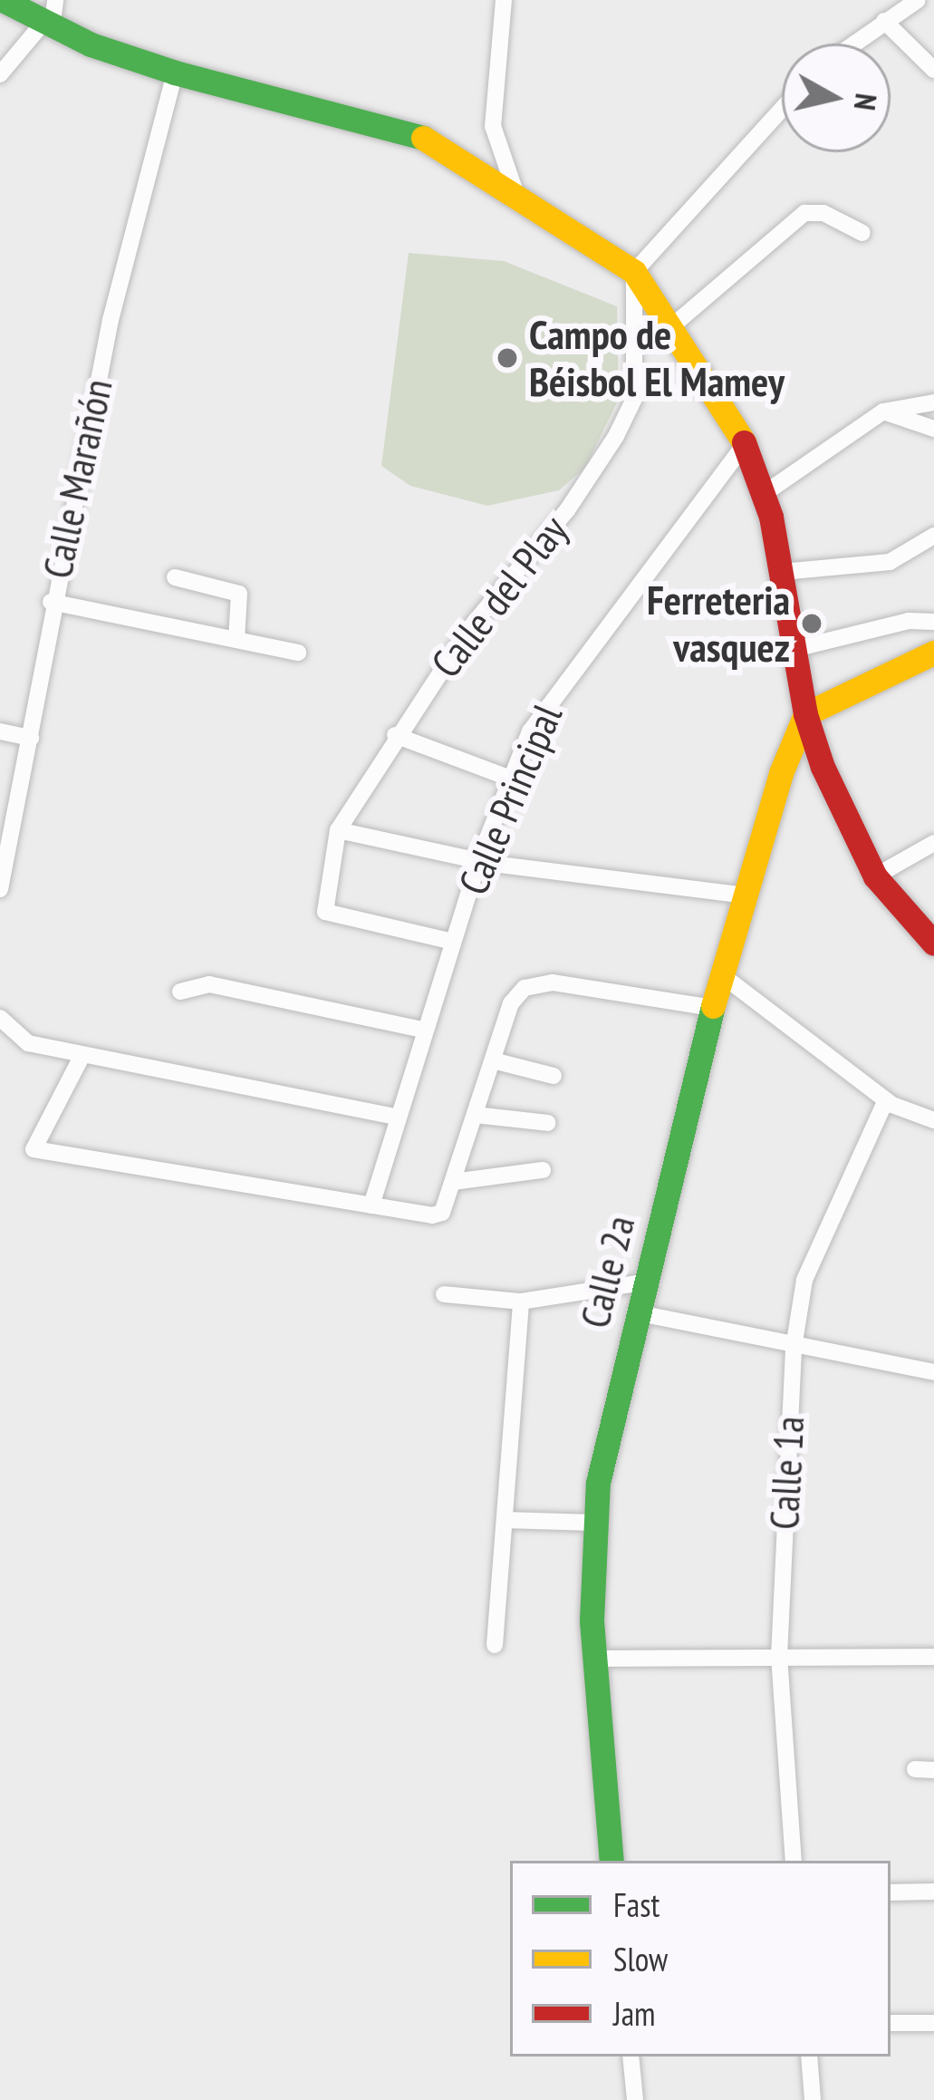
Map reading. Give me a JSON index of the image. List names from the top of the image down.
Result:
{
  "streets": {
    "main road": ["Calle 2a"],
    "street": [
      "Calle Marañón",
      "Calle del Play",
      "Calle Principal",
      "Calle 1a"
    ]
  },
  "crossings": [
    ["Calle del Play", "Calle Principal"]
  ],
  "places": ["Campo de Béisbol El Mamey", "Ferreteria vasquez"],
  "legend": ["Fast", "Slow", "Jam"],
  "north": "right"
}
